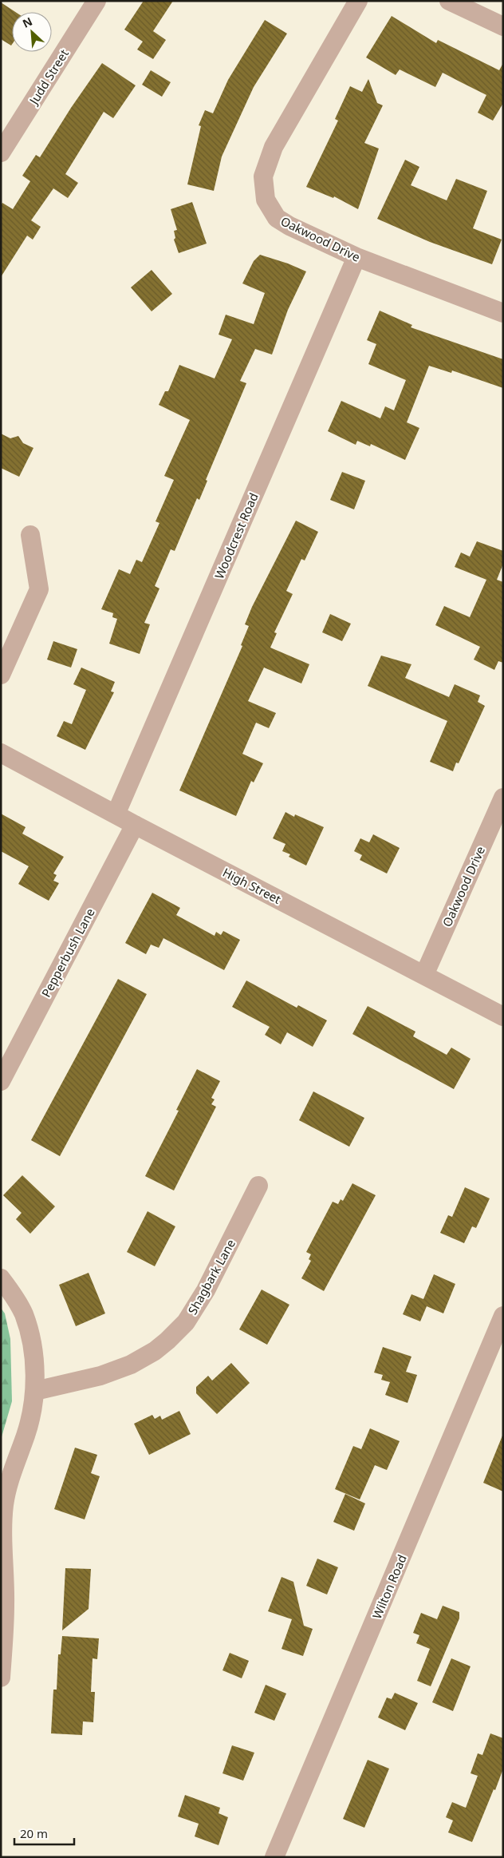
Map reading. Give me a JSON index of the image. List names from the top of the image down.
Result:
{
  "streets": {
    "street": [
      "Judd Street",
      "Oakwood Drive",
      "Woodcrest Road",
      "High Street",
      "Pepperbush Lane",
      "Shagbark Lane",
      "Wilton Road"
    ]
  },
  "crossings": [
    ["Oakwood Drive", "Woodcrest Road"],
    ["Oakwood Drive", "High Street"],
    ["Woodcrest Road", "High Street"],
    ["High Street", "Pepperbush Lane"]
  ],
  "scale_bar": "20 m",
  "north": "top left"
}
